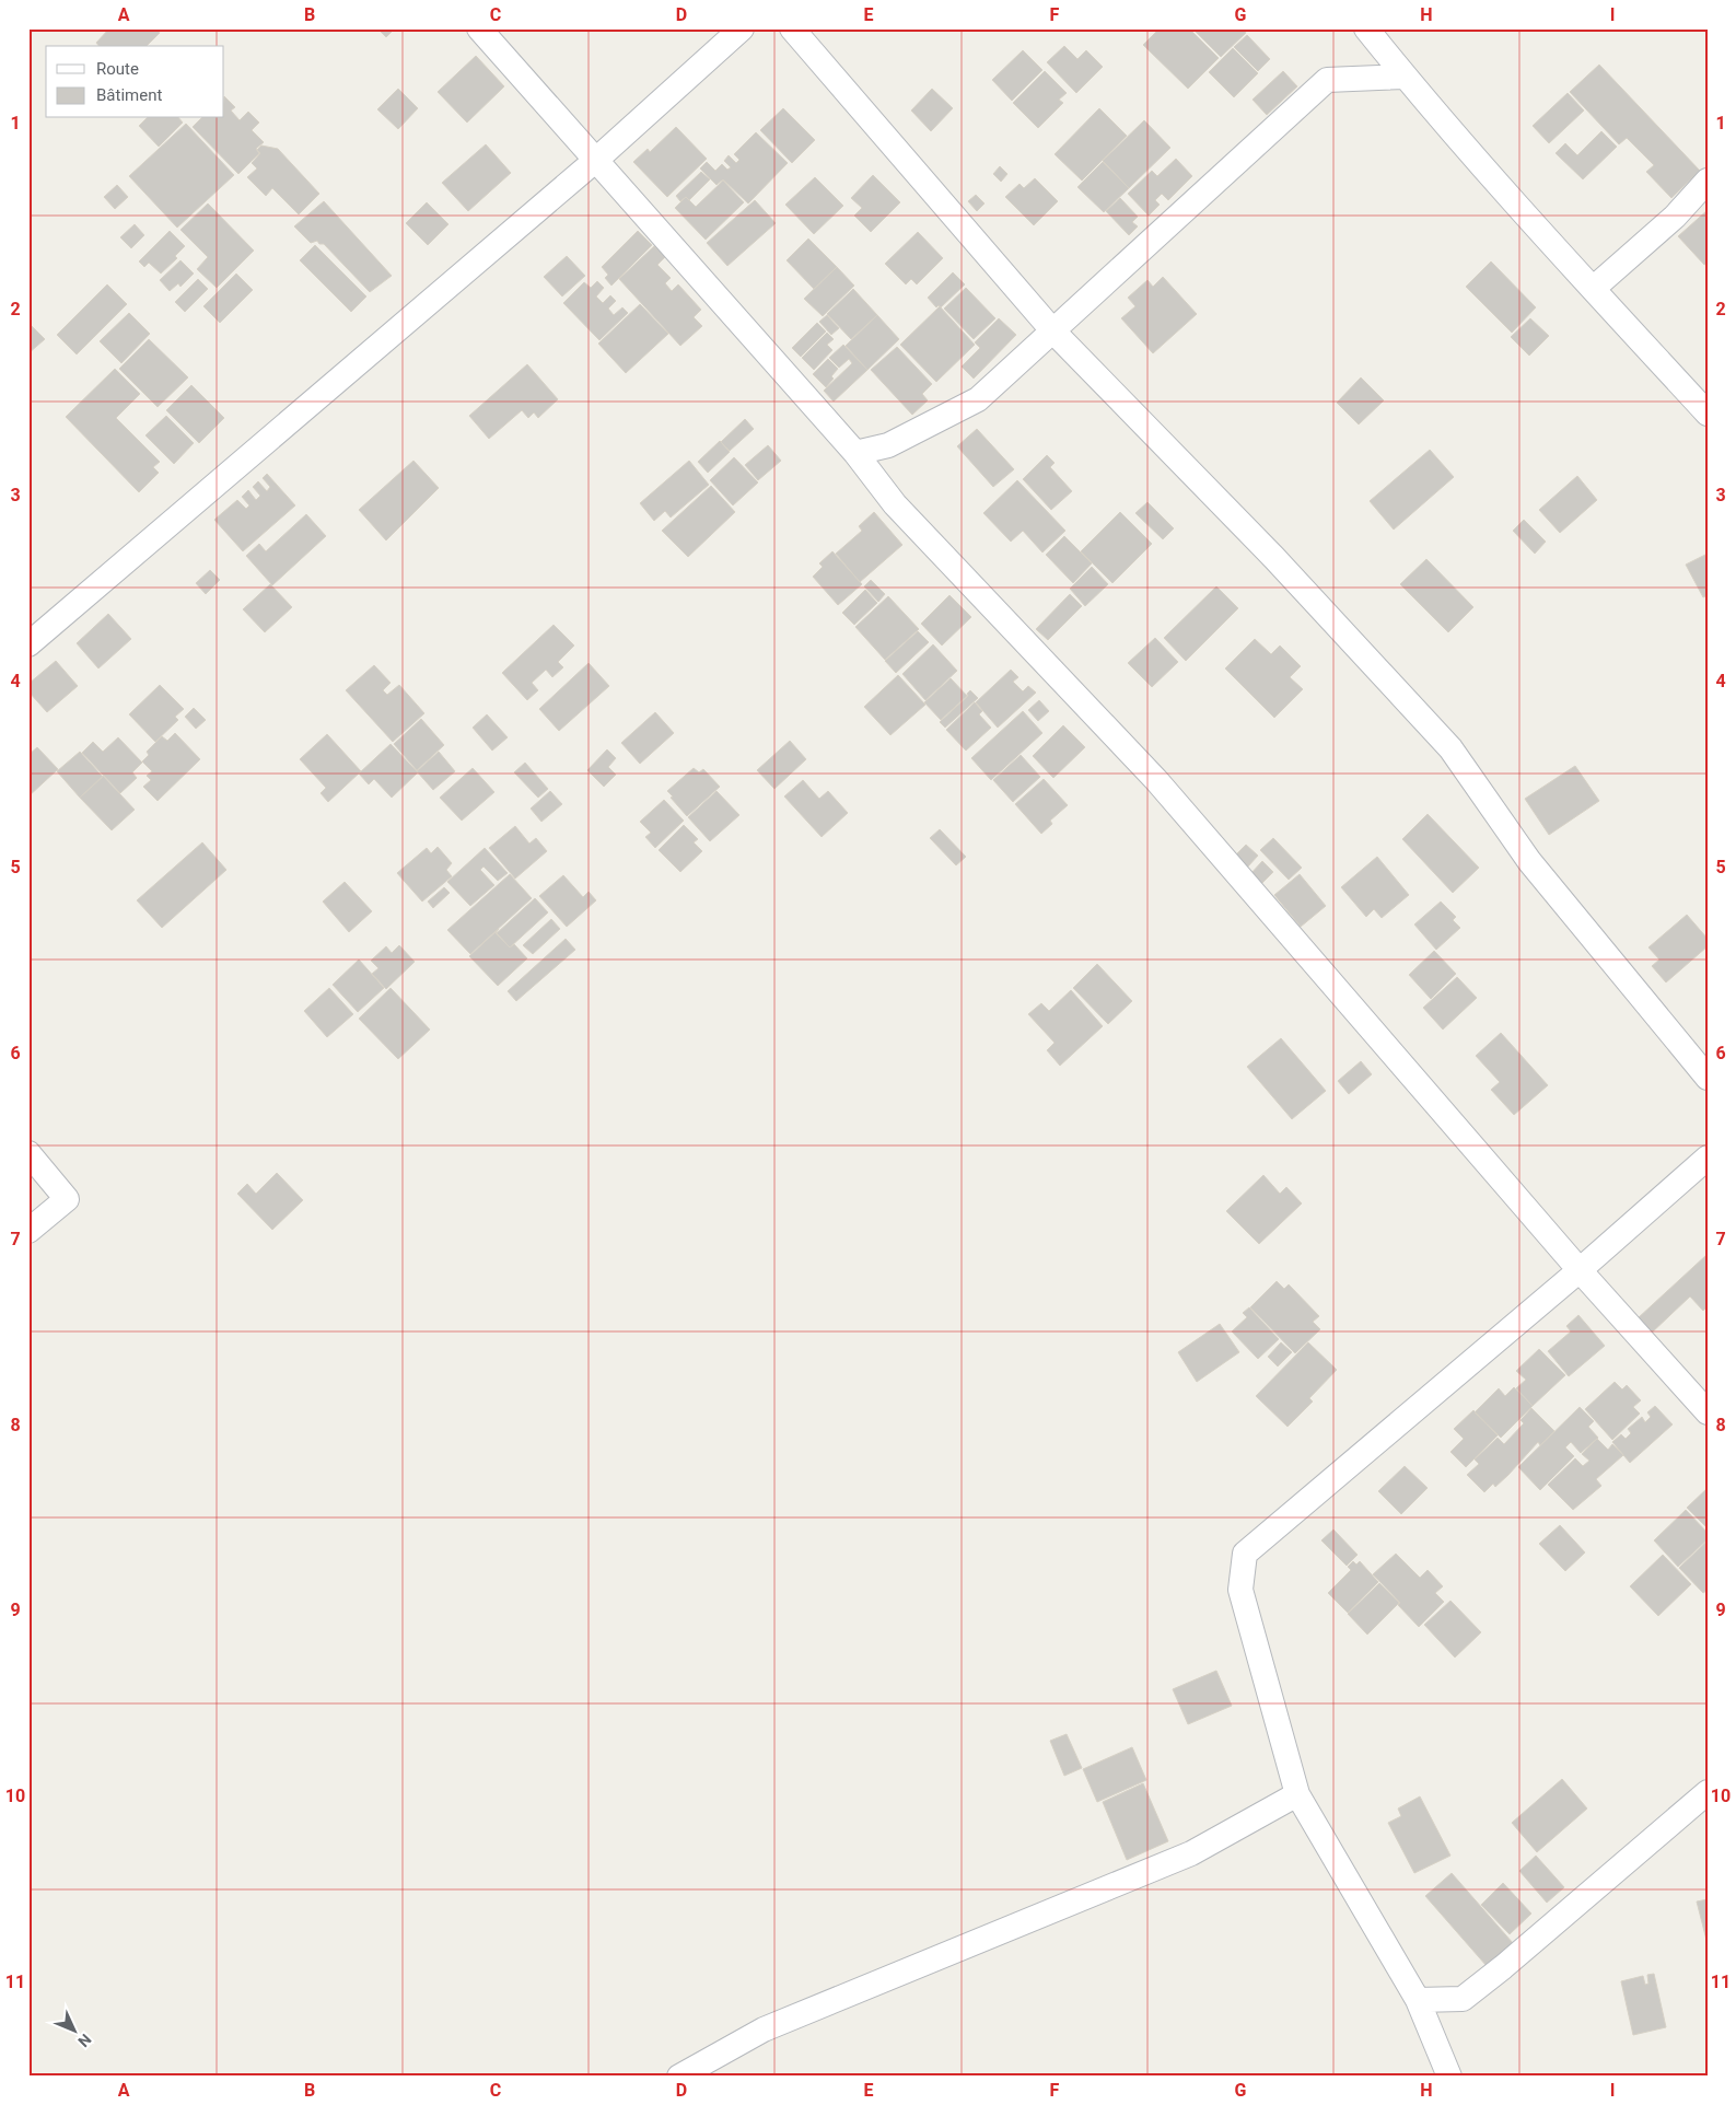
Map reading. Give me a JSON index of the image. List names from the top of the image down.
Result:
{
  "legend": ["Route", "Bâtiment"],
  "north": "bottom right",
  "grid": {
    "columns": [
      "A",
      "B",
      "C",
      "D",
      "E",
      "F",
      "G",
      "H",
      "I"
    ],
    "rows": [
      "1",
      "2",
      "3",
      "4",
      "5",
      "6",
      "7",
      "8",
      "9",
      "10",
      "11"
    ]
  }
}
